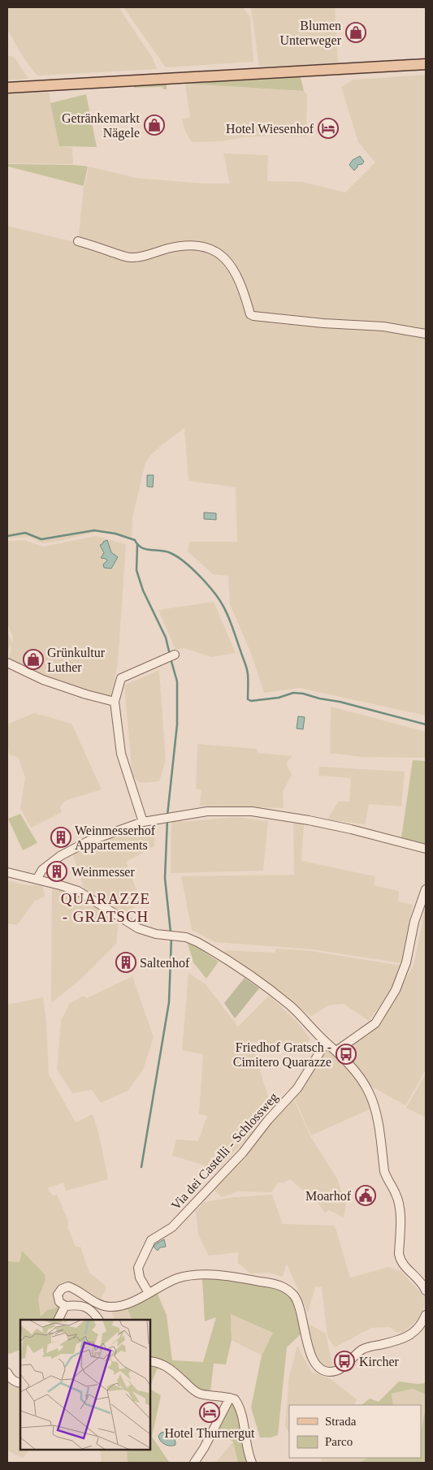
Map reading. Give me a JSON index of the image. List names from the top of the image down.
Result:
{
  "streets": {
    "street": ["Via dei Castelli - Schlossweg"]
  },
  "districts": ["QUARAZZE - GRATSCH"],
  "places": {
    "shop": ["Blumen Unterweger", "Getränkemarkt Nägele", "Grünkultur Luther"],
    "hotel": ["Hotel Wiesenhof", "Hotel Thurnergut"],
    "building": ["Weinmesserhof Appartements", "Weinmesser", "Saltenhof"],
    "bus stop": ["Friedhof Gratsch - Cimitero Quarazze", "Kircher"],
    "public building": ["Moarhof"]
  },
  "legend": ["Strada", "Parco"]
}
